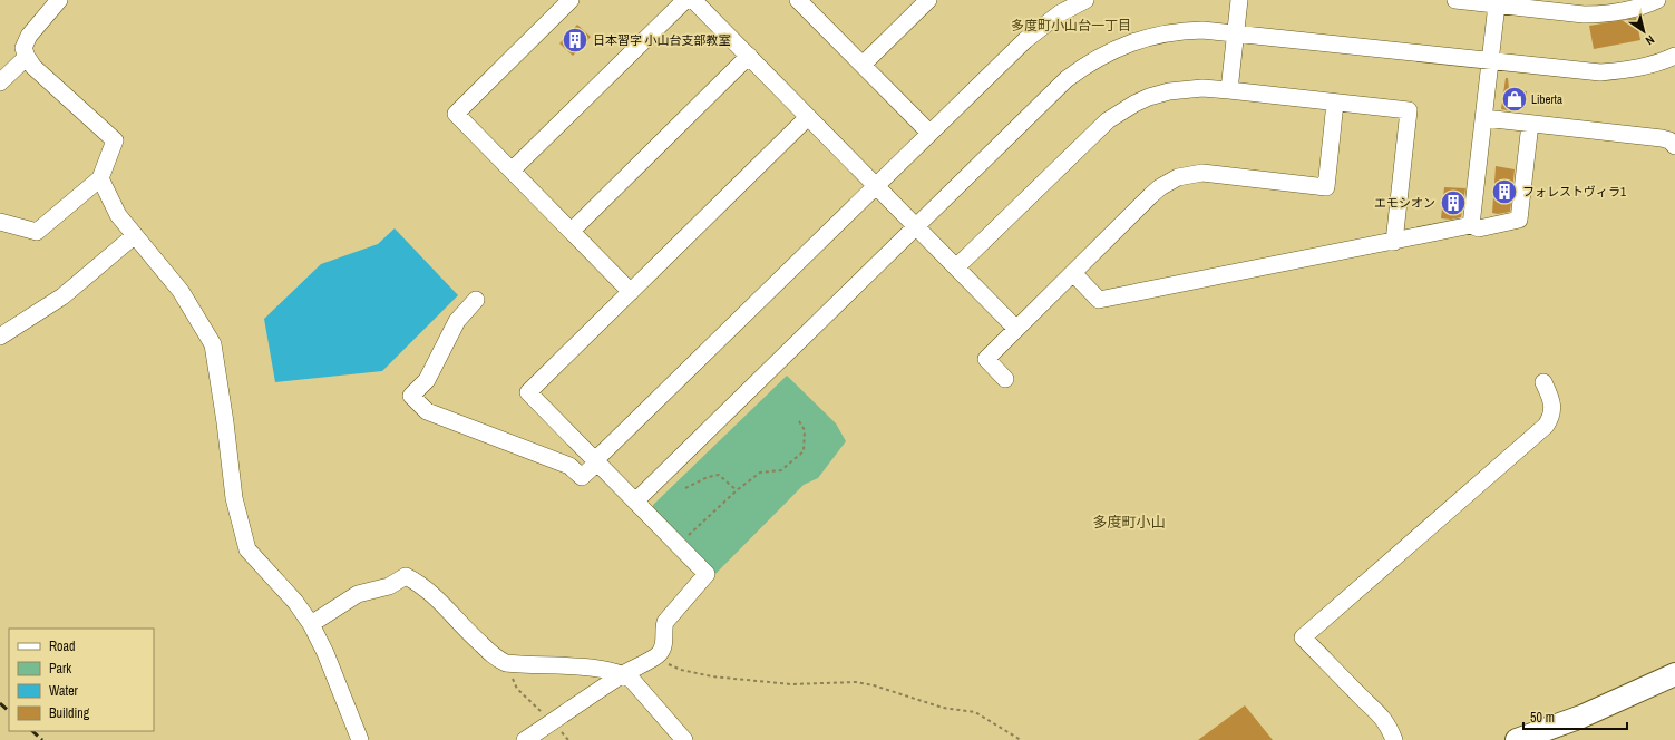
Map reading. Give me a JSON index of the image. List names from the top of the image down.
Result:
{
  "districts": ["多度町小山台一丁目", "多度町小山"],
  "places": {
    "building": ["日本習字 小山台支部教室", "フォレストヴィラ1", "エモシオン"],
    "shop": ["Liberta"]
  },
  "legend": [
    "Road",
    "Park",
    "Water",
    "Building"
  ],
  "scale_bar": "50 m",
  "north": "bottom right"
}
